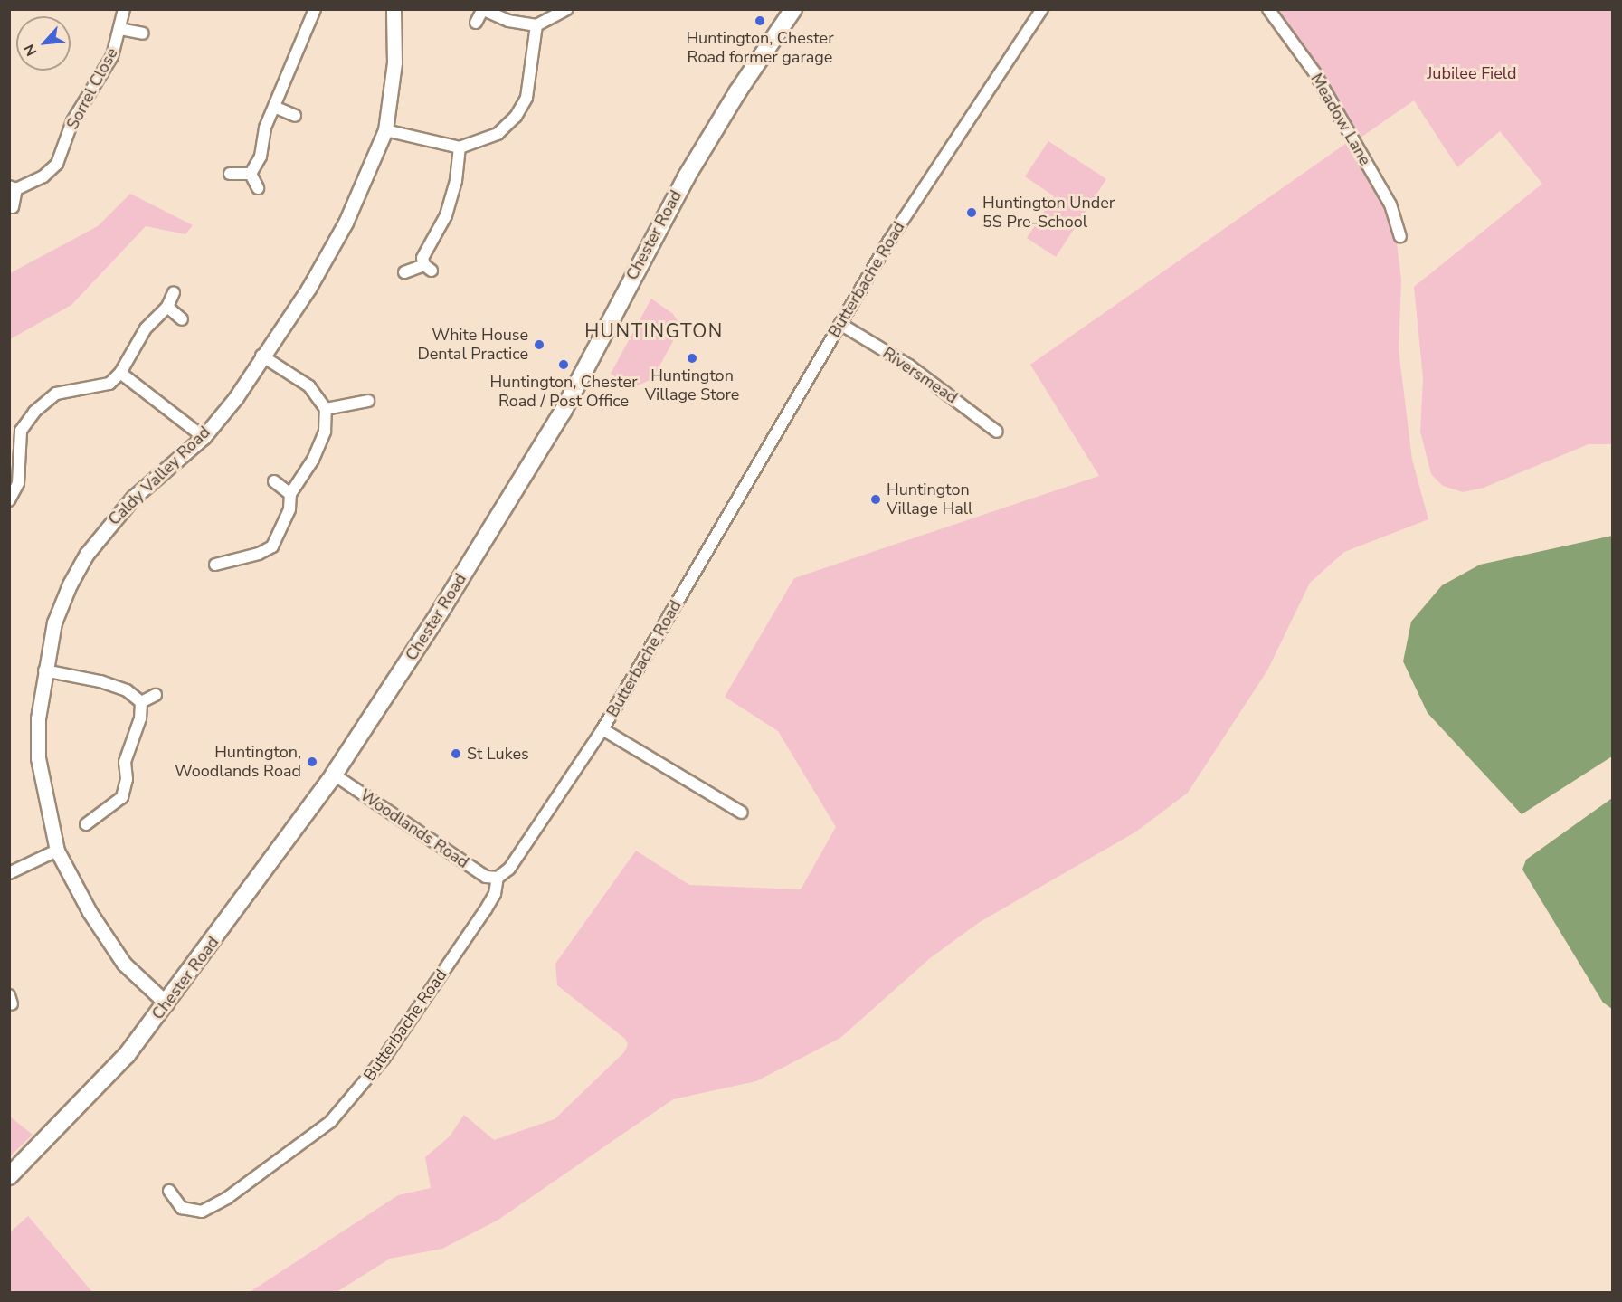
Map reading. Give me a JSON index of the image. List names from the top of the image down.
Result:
{
  "streets": {
    "main road": ["Chester Road"],
    "street": [
      "Sorrel Close",
      "Meadow Lane",
      "Butterbache Road",
      "Riversmead",
      "Caldy Valley Road",
      "Woodlands Road"
    ]
  },
  "crossings": [
    ["Chester Road", "Caldy Valley Road"],
    ["Chester Road", "Woodlands Road"],
    ["Butterbache Road", "Riversmead"],
    ["Butterbache Road", "Woodlands Road"]
  ],
  "districts": ["HUNTINGTON"],
  "parks": ["Jubilee Field"],
  "places": [
    "Huntington, Chester Road former garage",
    "Huntington Under 5S Pre-School",
    "White House Dental Practice",
    "Huntington Village Store",
    "Huntington, Chester Road / Post Office",
    "Huntington Village Hall",
    "St Lukes",
    "Huntington, Woodlands Road"
  ],
  "north": "bottom left"
}
